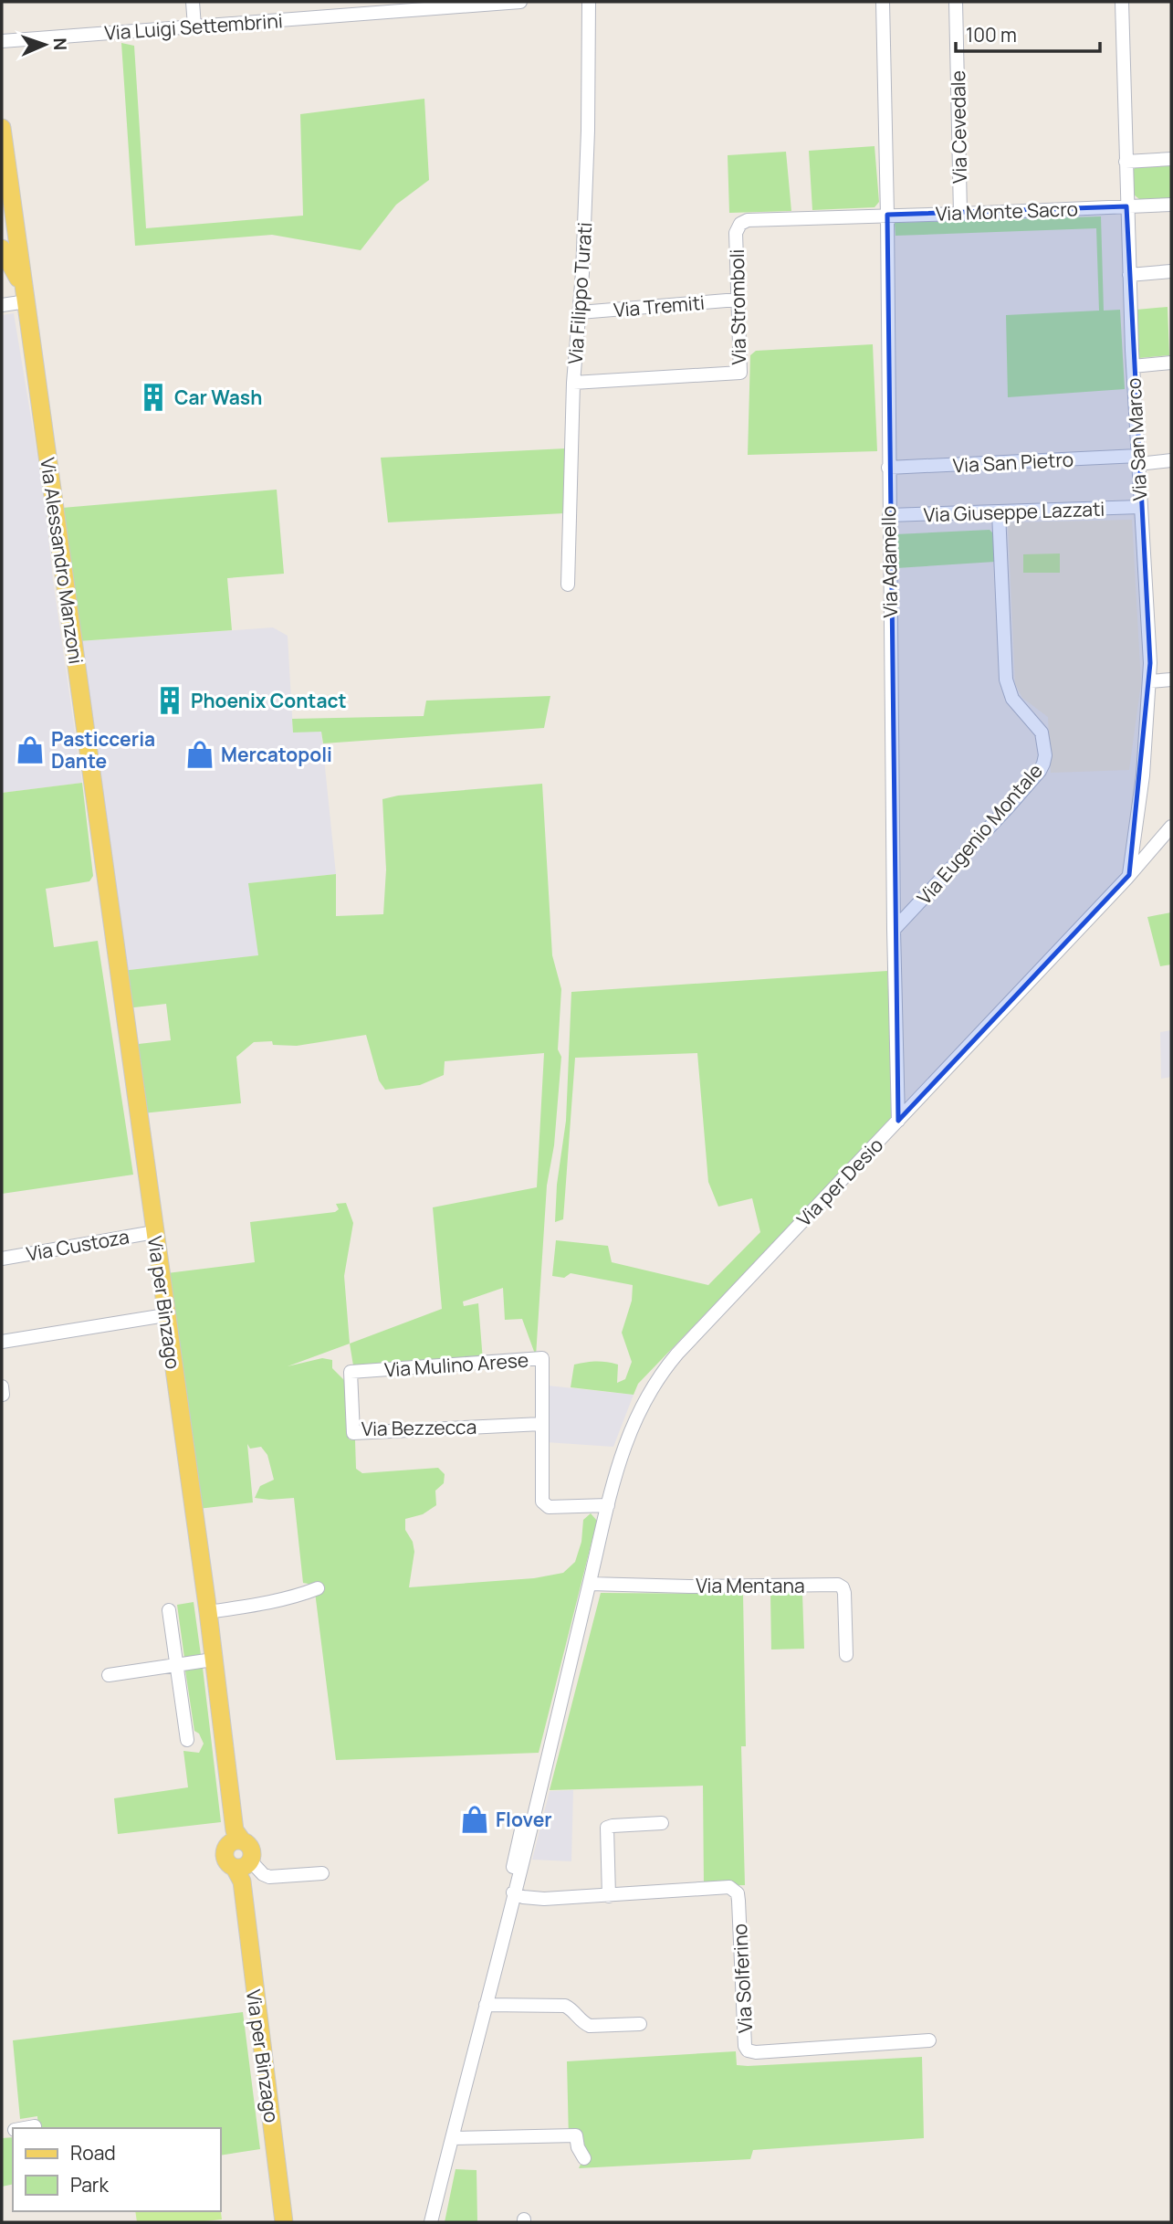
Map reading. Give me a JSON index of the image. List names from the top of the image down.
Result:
{
  "streets": {
    "main road": ["Via Alessandro Manzoni", "Via per Binzago"],
    "street": [
      "Via Luigi Settembrini",
      "Via Cevedale",
      "Via Monte Sacro",
      "Via Filippo Turati",
      "Via Tremiti",
      "Via Stromboli",
      "Via San Marco",
      "Via San Pietro",
      "Via Giuseppe Lazzati",
      "Via Adamello",
      "Via Eugenio Montale",
      "Via per Desio",
      "Via Custoza",
      "Via Mulino Arese",
      "Via Bezzecca",
      "Via Mentana",
      "Via Solferino"
    ]
  },
  "crossings": [
    ["Via Cevedale", "Via Monte Sacro"],
    ["Via Monte Sacro", "Via Stromboli"],
    ["Via Monte Sacro", "Via San Marco"],
    ["Via Monte Sacro", "Via Adamello"],
    ["Via Filippo Turati", "Via Tremiti"],
    ["Via Filippo Turati", "Via Stromboli"],
    ["Via Tremiti", "Via Stromboli"],
    ["Via Stromboli", "Via Adamello"],
    ["Via San Marco", "Via San Pietro"],
    ["Via San Marco", "Via Giuseppe Lazzati"],
    ["Via San Marco", "Via per Desio"],
    ["Via San Pietro", "Via Adamello"],
    ["Via Giuseppe Lazzati", "Via Adamello"],
    ["Via Giuseppe Lazzati", "Via Eugenio Montale"],
    ["Via Alessandro Manzoni", "Via per Binzago"],
    ["Via Adamello", "Via Eugenio Montale"],
    ["Via Adamello", "Via per Desio"],
    ["Via per Desio", "Via Mulino Arese"],
    ["Via per Desio", "Via Mentana"],
    ["Via per Desio", "Via Solferino"],
    ["Via Custoza", "Via per Binzago"],
    ["Via Mulino Arese", "Via Bezzecca"]
  ],
  "places": {
    "building": ["Car Wash", "Phoenix Contact"],
    "shop": ["Pasticceria Dante", "Mercatopoli", "Flover"]
  },
  "legend": ["Road", "Park"],
  "scale_bar": "100 m",
  "north": "right"
}
